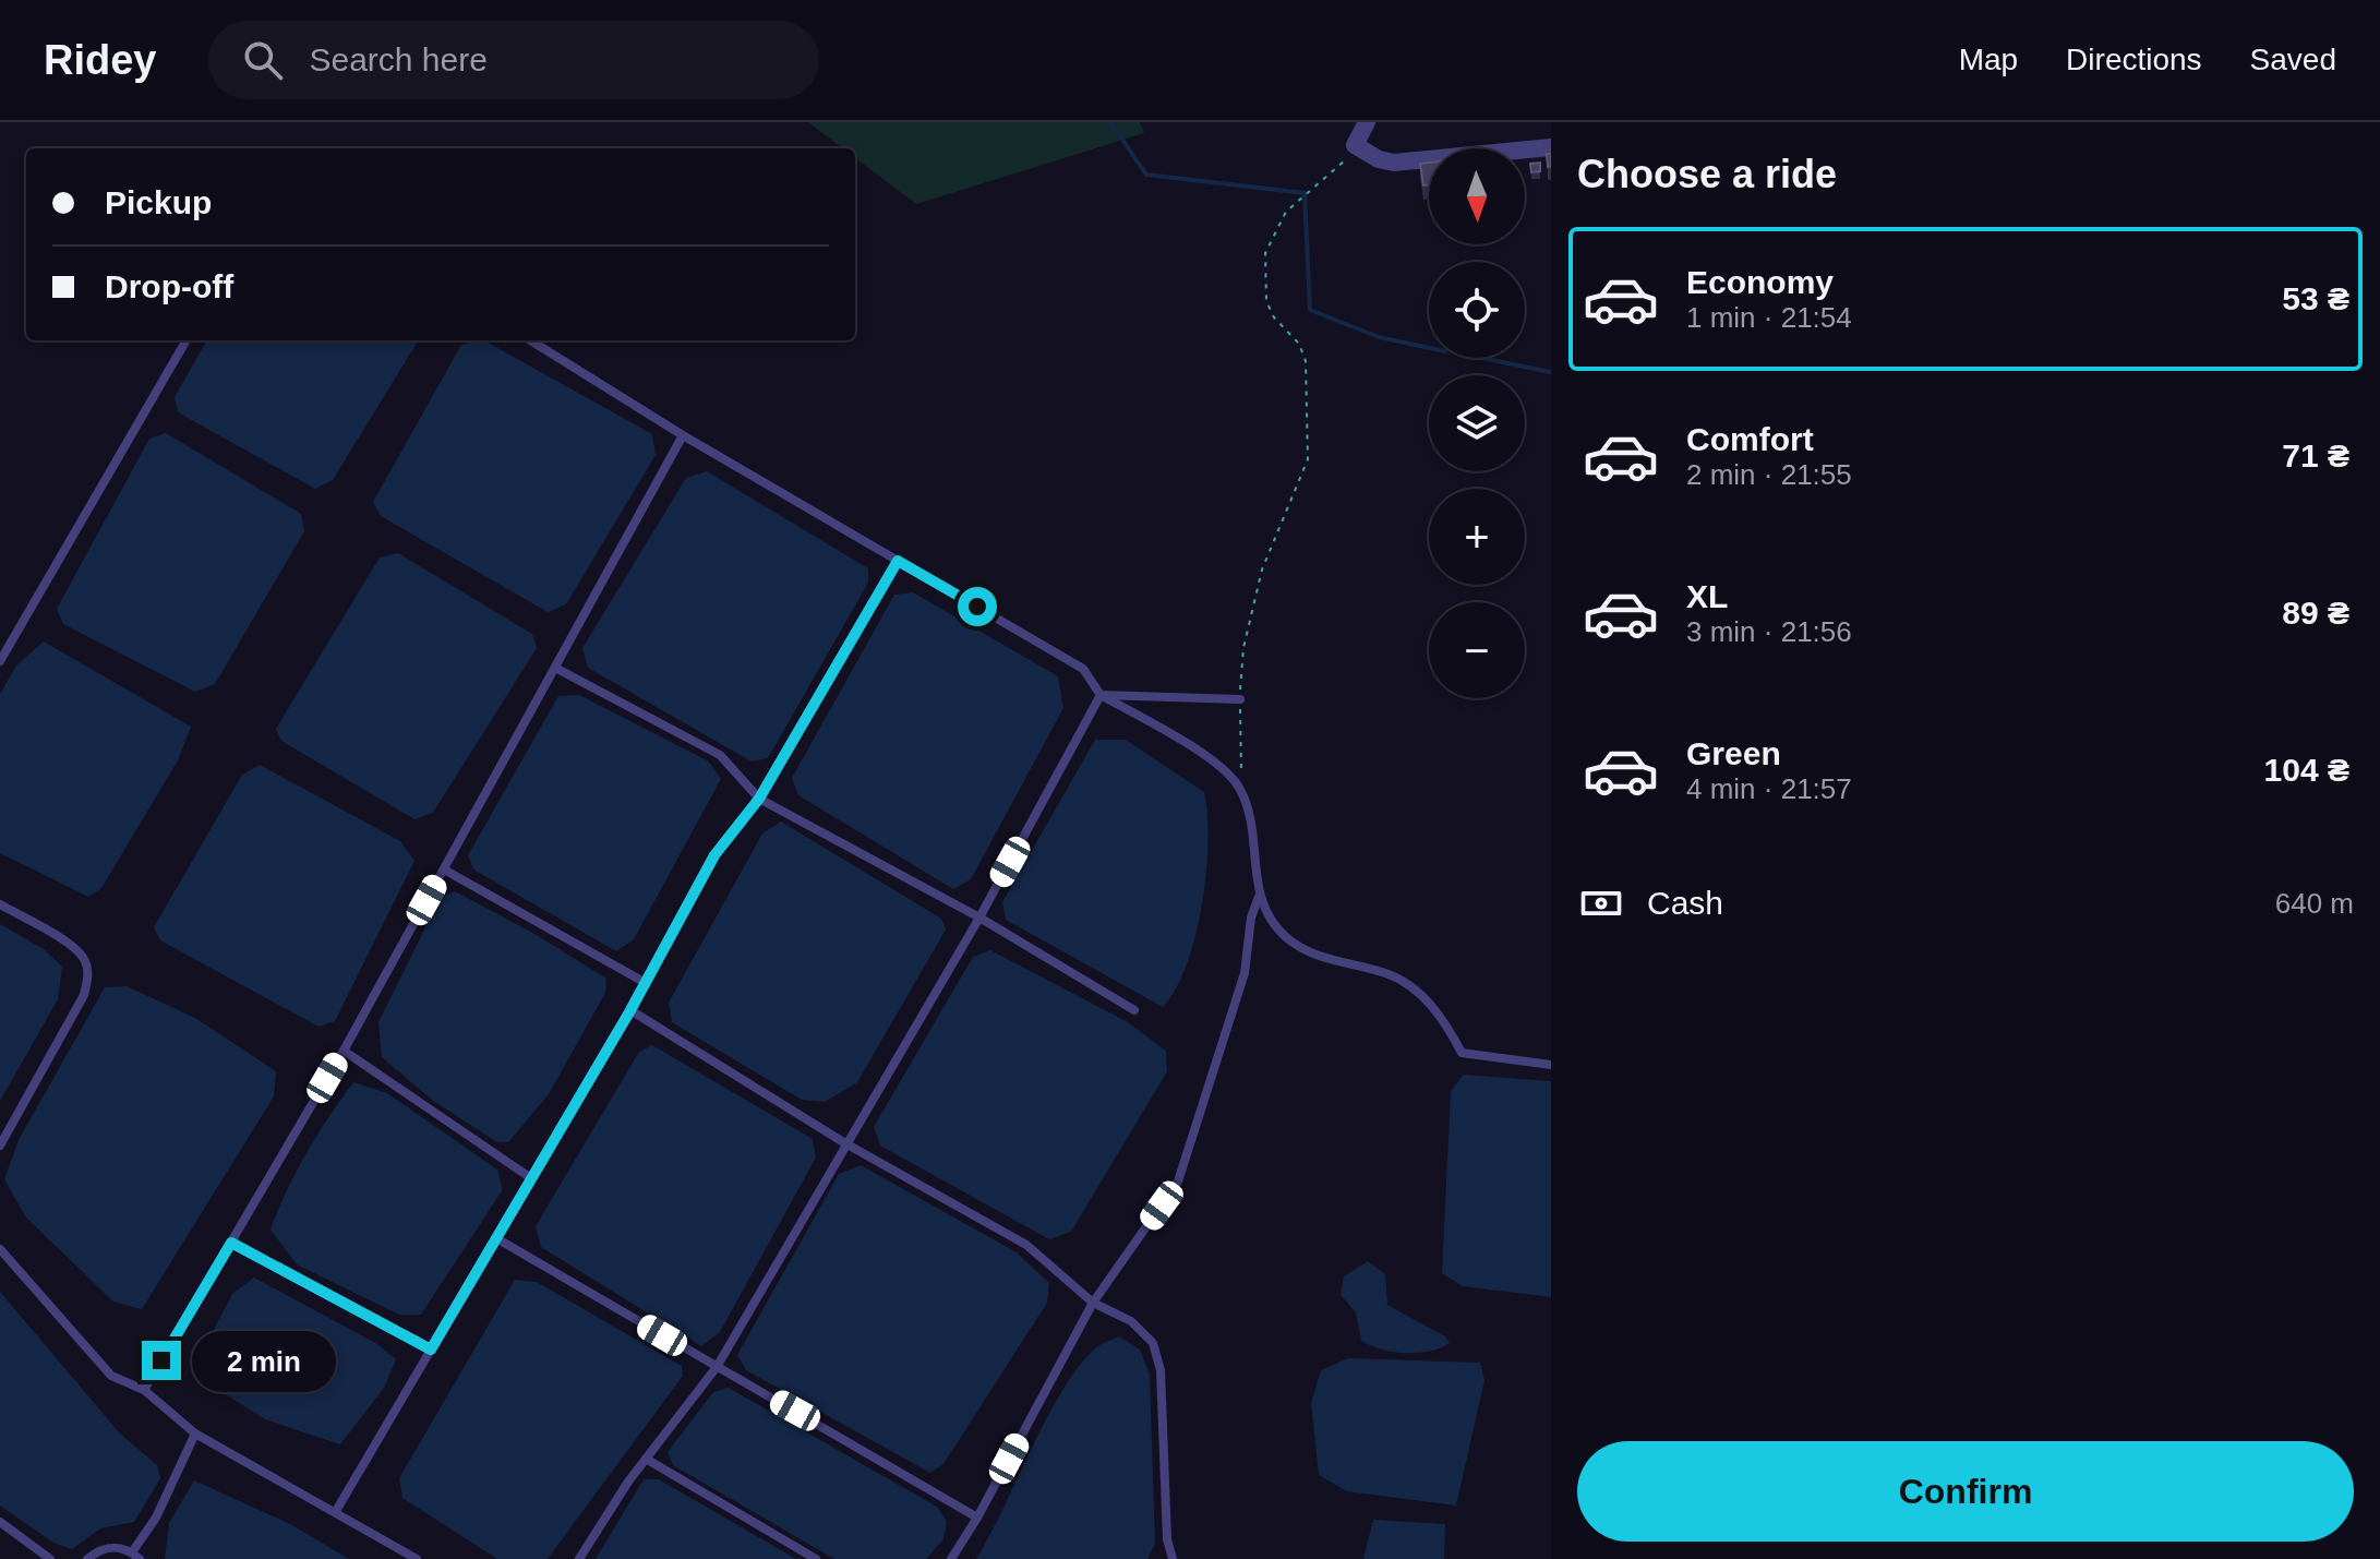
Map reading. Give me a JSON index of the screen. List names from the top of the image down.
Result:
{
  "north": "bottom",
  "page": {
    "header": "Ridey",
    "search": "Search here",
    "nav": ["Map", "Directions", "Saved"],
    "heading": "Choose a ride",
    "map_buttons": ["+", "−"],
    "banner": ["Pickup", "Drop-off"],
    "list": [
      {
        "name": "Economy",
        "note": "1 min · 21:54",
        "value": "53 ₴"
      },
      {
        "name": "Comfort",
        "note": "2 min · 21:55",
        "value": "71 ₴"
      },
      {
        "name": "XL",
        "note": "3 min · 21:56",
        "value": "89 ₴"
      },
      {
        "name": "Green",
        "note": "4 min · 21:57",
        "value": "104 ₴"
      }
    ],
    "pay": ["Cash", "640 m"],
    "bubble": "2 min",
    "buttons": "Confirm"
  }
}
